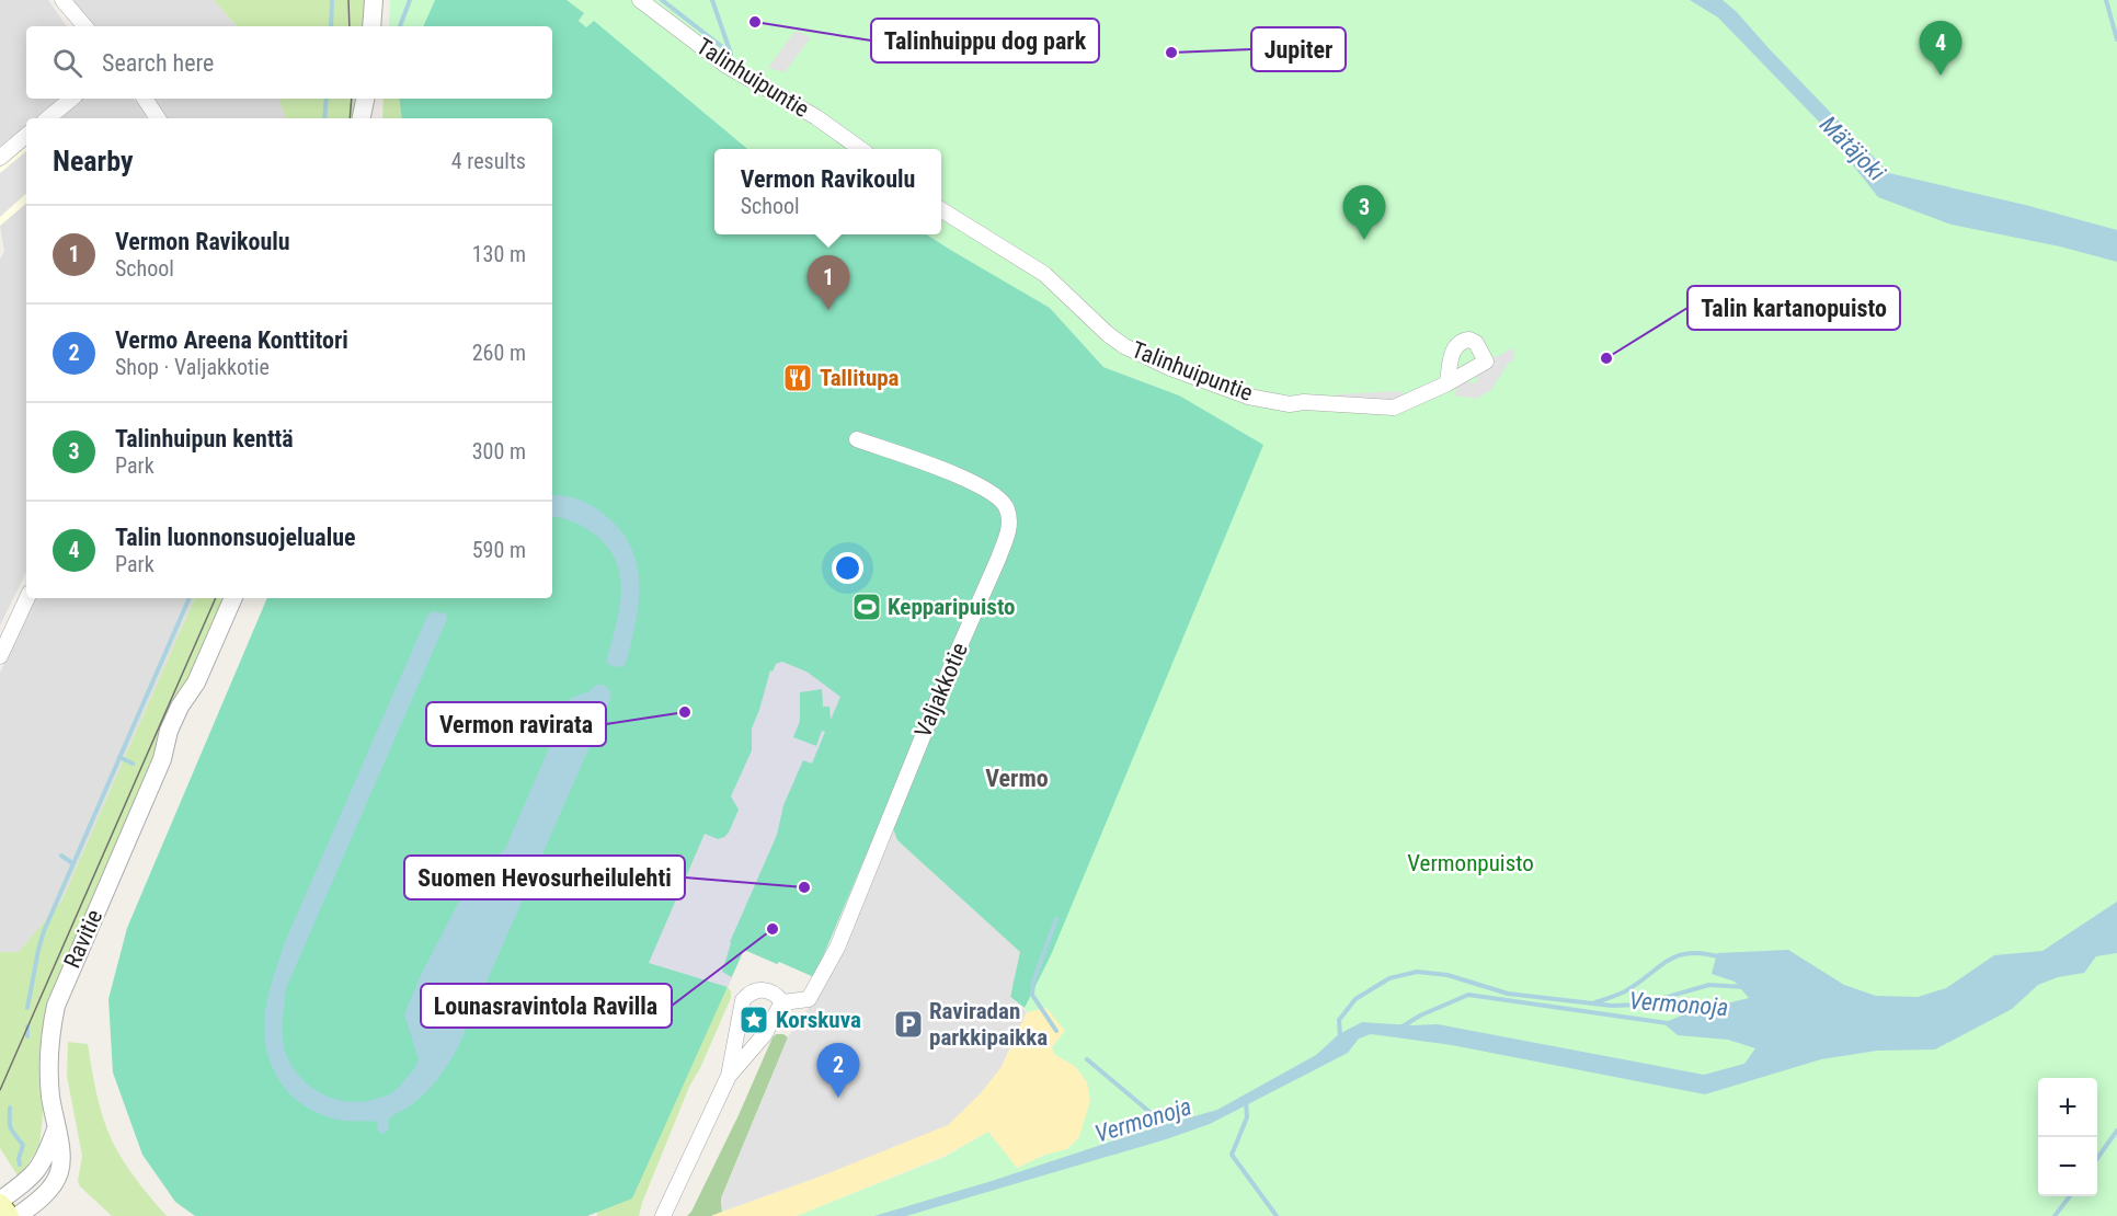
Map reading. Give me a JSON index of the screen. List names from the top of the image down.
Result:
{
  "streets": {
    "street": ["Talinhuipuntie", "Valjakkotie", "Ravitie"]
  },
  "districts": ["Vermo"],
  "water": ["Mätäjoki", "Vermonoja"],
  "parks": ["Vermonpuisto"],
  "places": {
    "other": [
      "Talinhuippu dog park",
      "Jupiter",
      "Talin kartanopuisto",
      "Vermon ravirata",
      "Suomen Hevosurheilulehti",
      "Lounasravintola Ravilla"
    ],
    "restaurant": ["Tallitupa"],
    "sports": ["Kepparipuisto"],
    "place": ["Korskuva"],
    "parking": ["Raviradan parkkipaikka"]
  },
  "page": {
    "pins": [
      "4",
      "3",
      "1",
      "2"
    ],
    "search": "Search here",
    "heading": ["Nearby", "4 results"],
    "popup": ["Vermon Ravikoulu", "School"],
    "list": [
      {
        "mark": "1",
        "name": "Vermon Ravikoulu",
        "note": "School",
        "value": "130 m"
      },
      {
        "mark": "2",
        "name": "Vermo Areena Konttitori",
        "note": "Shop · Valjakkotie",
        "value": "260 m"
      },
      {
        "mark": "3",
        "name": "Talinhuipun kenttä",
        "note": "Park",
        "value": "300 m"
      },
      {
        "mark": "4",
        "name": "Talin luonnonsuojelualue",
        "note": "Park",
        "value": "590 m"
      }
    ],
    "map_buttons": ["+", "−"]
  }
}
